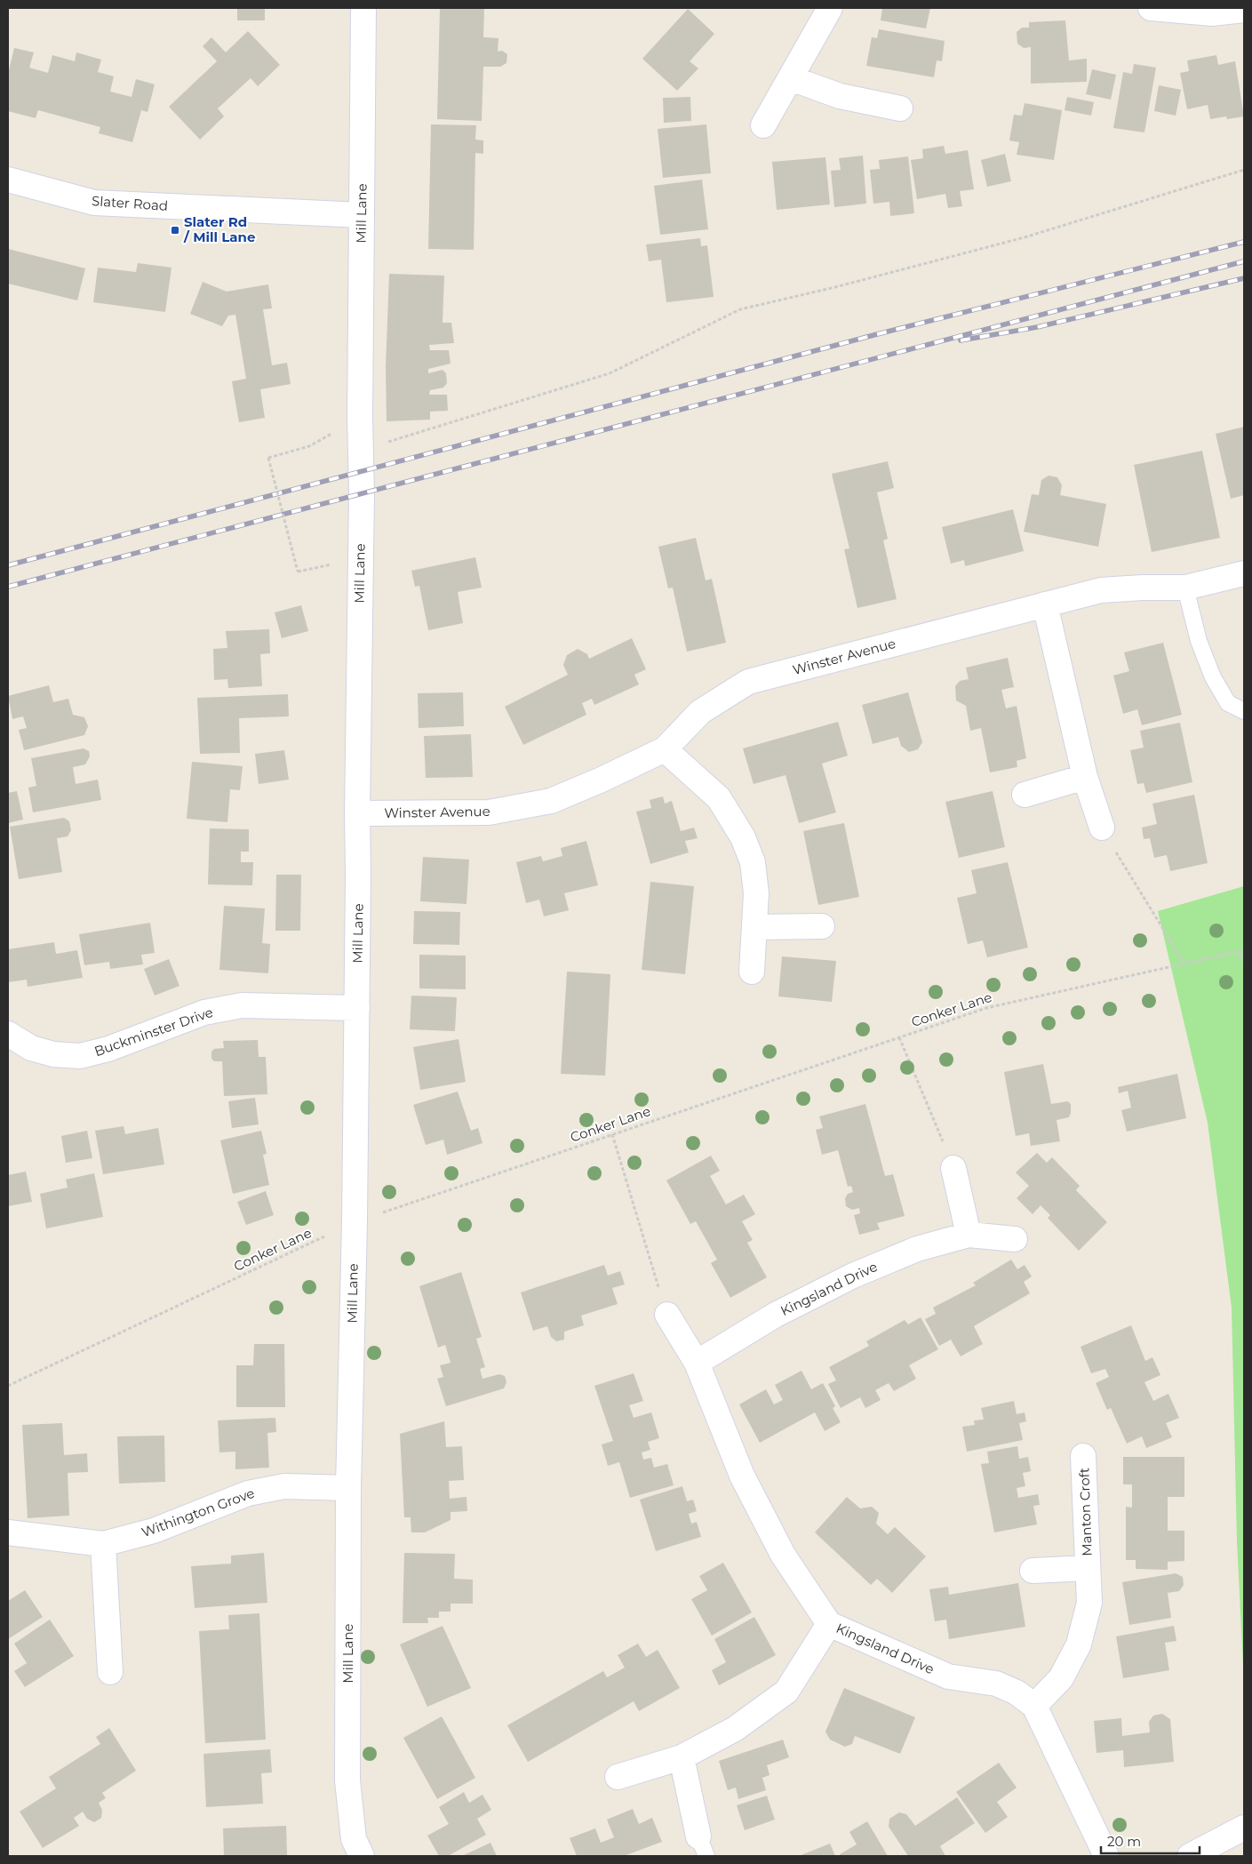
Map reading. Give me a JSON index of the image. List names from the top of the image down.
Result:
{
  "streets": {
    "street": [
      "Slater Road",
      "Mill Lane",
      "Winster Avenue",
      "Buckminster Drive",
      "Kingsland Drive",
      "Manton Croft",
      "Withington Grove"
    ],
    "path": ["Conker Lane"]
  },
  "crossings": [
    ["Slater Road", "Mill Lane"],
    ["Mill Lane", "Winster Avenue"],
    ["Mill Lane", "Conker Lane"],
    ["Mill Lane", "Buckminster Drive"],
    ["Mill Lane", "Withington Grove"],
    ["Kingsland Drive", "Manton Croft"]
  ],
  "places": {
    "transit": ["Slater Rd / Mill Lane"]
  },
  "scale_bar": "20 m"
}
